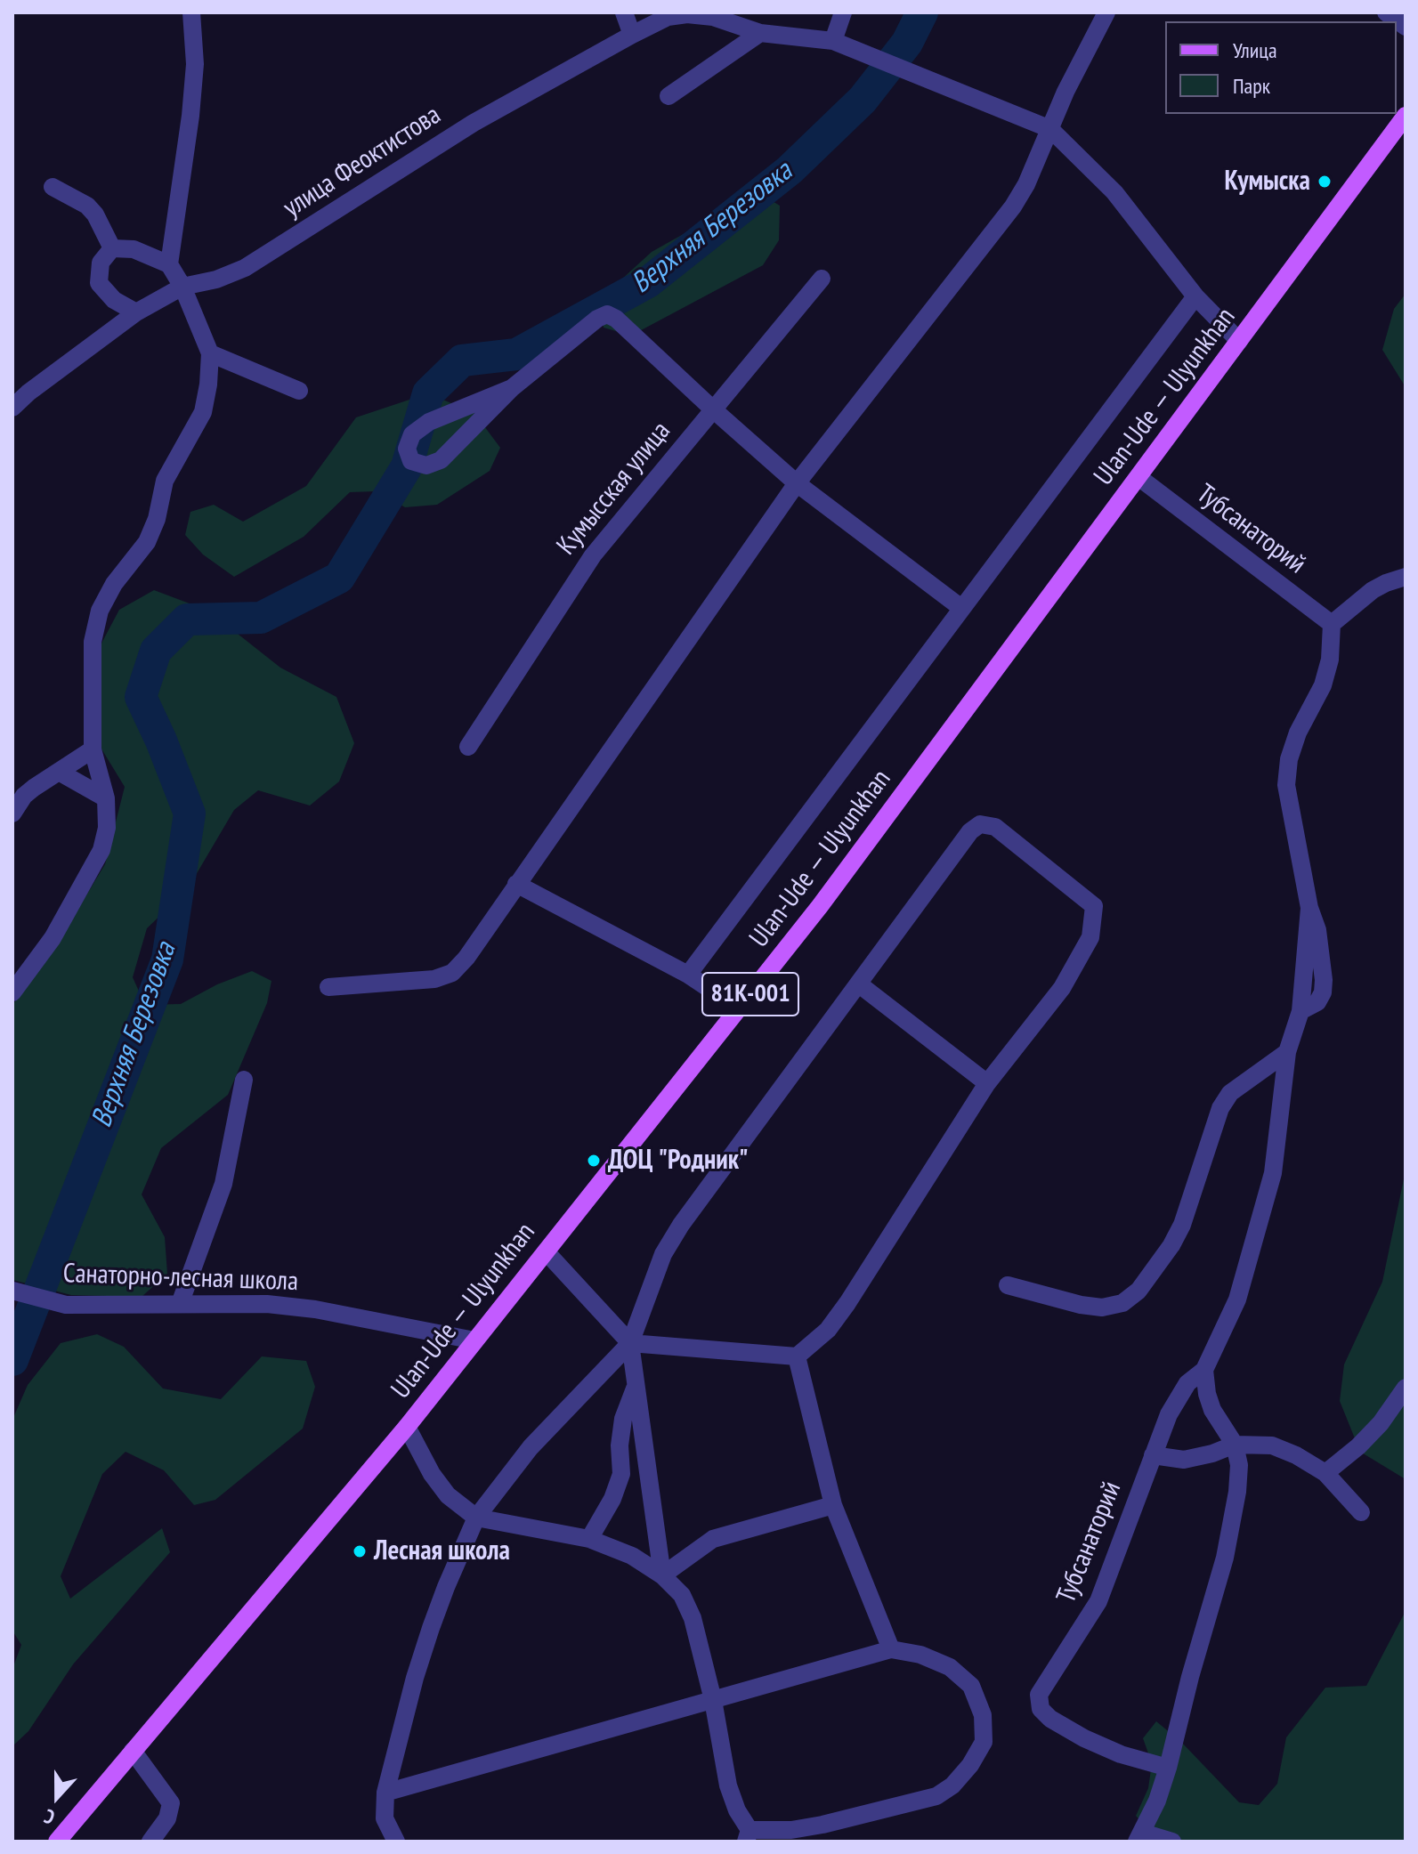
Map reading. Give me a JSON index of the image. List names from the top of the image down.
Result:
{
  "streets": {
    "main road": ["Ulan-Ude — Ulyunkhan", "81К-001"],
    "street": [
      "улица Феоктистова",
      "Кумысская улица",
      "Тубсанаторий",
      "Санаторно-лесная школа"
    ]
  },
  "crossings": [
    ["улица Феоктистова", "Ulan-Ude — Ulyunkhan"],
    ["Ulan-Ude — Ulyunkhan", "Тубсанаторий"],
    ["Ulan-Ude — Ulyunkhan", "Санаторно-лесная школа"]
  ],
  "water": ["Верхняя Березовка"],
  "places": ["Кумыска", "ДОЦ \"Родник\"", "Лесная школа"],
  "legend": ["Улица", "Парк"],
  "north": "bottom"
}
